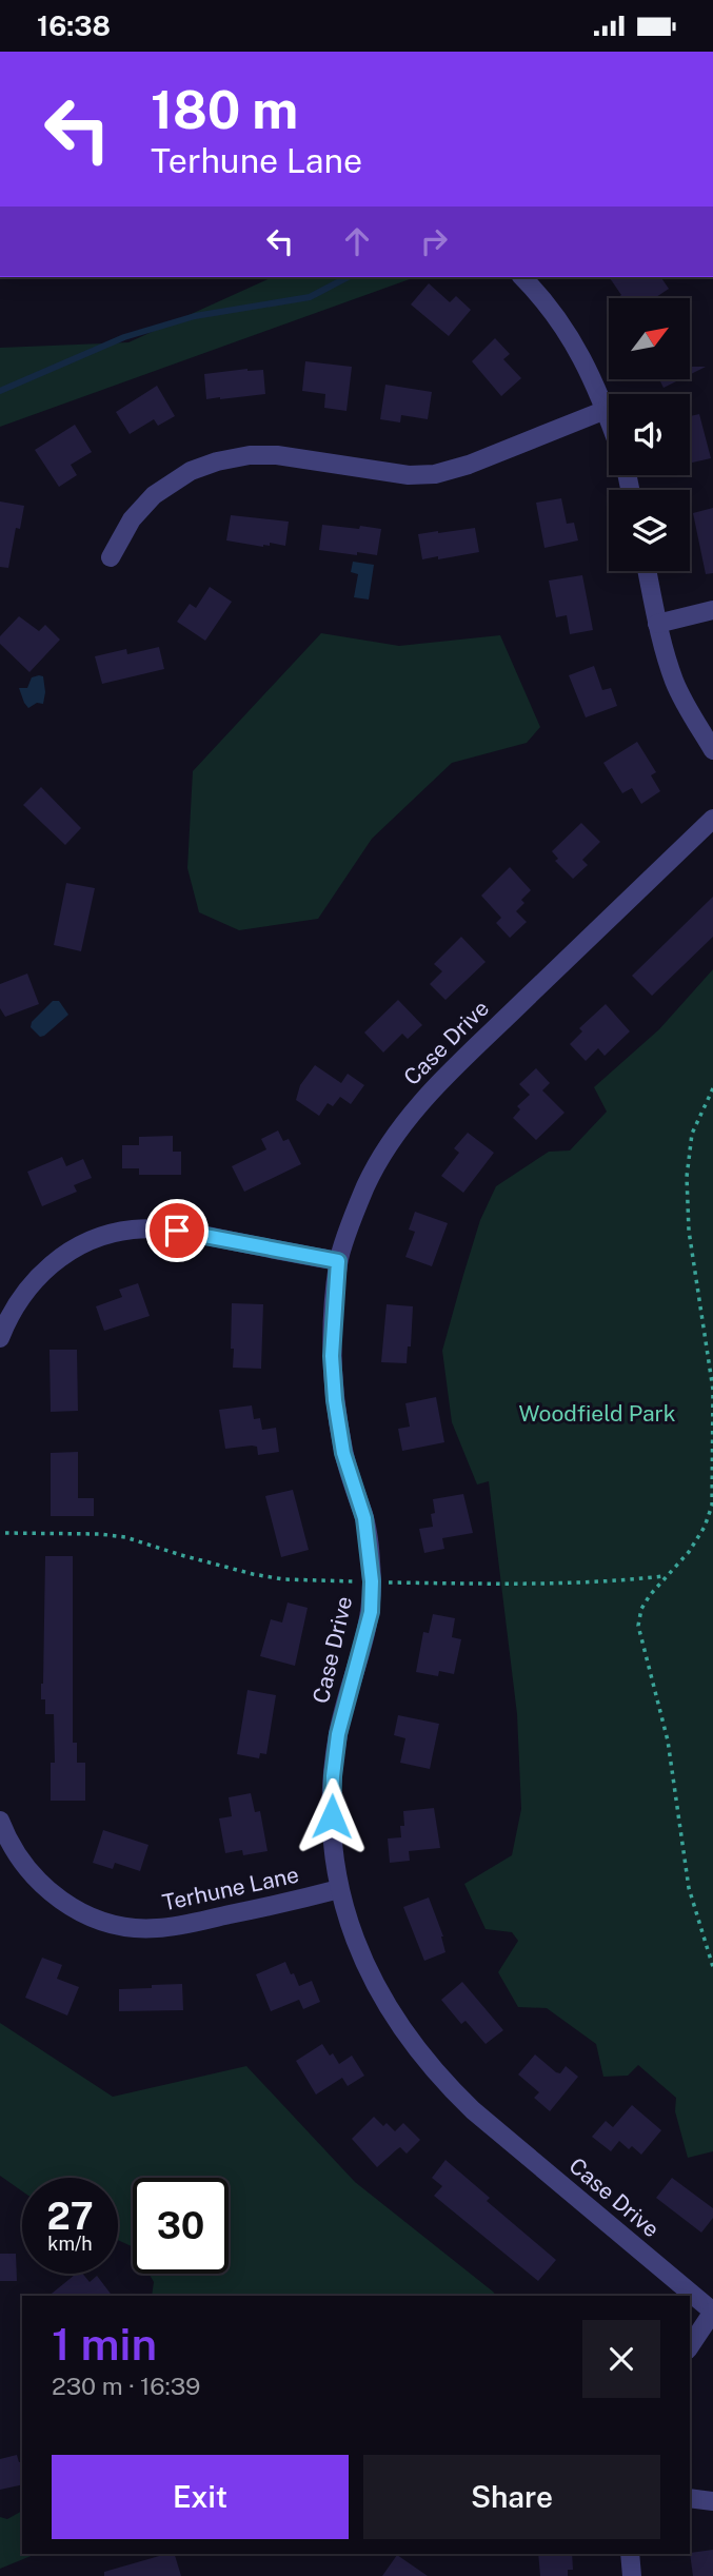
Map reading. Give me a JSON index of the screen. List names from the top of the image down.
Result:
{
  "streets": {
    "street": ["Case Drive", "Terhune Lane"]
  },
  "crossings": [
    ["Case Drive", "Terhune Lane"]
  ],
  "parks": ["Woodfield Park"],
  "north": "top right",
  "page": {
    "status": "16:38",
    "turn": ["180 m", "Terhune Lane"],
    "speed": "27 km/h",
    "limit": "30",
    "heading": ["1 min", "230 m · 16:39"],
    "buttons": ["Exit", "Share"]
  }
}
